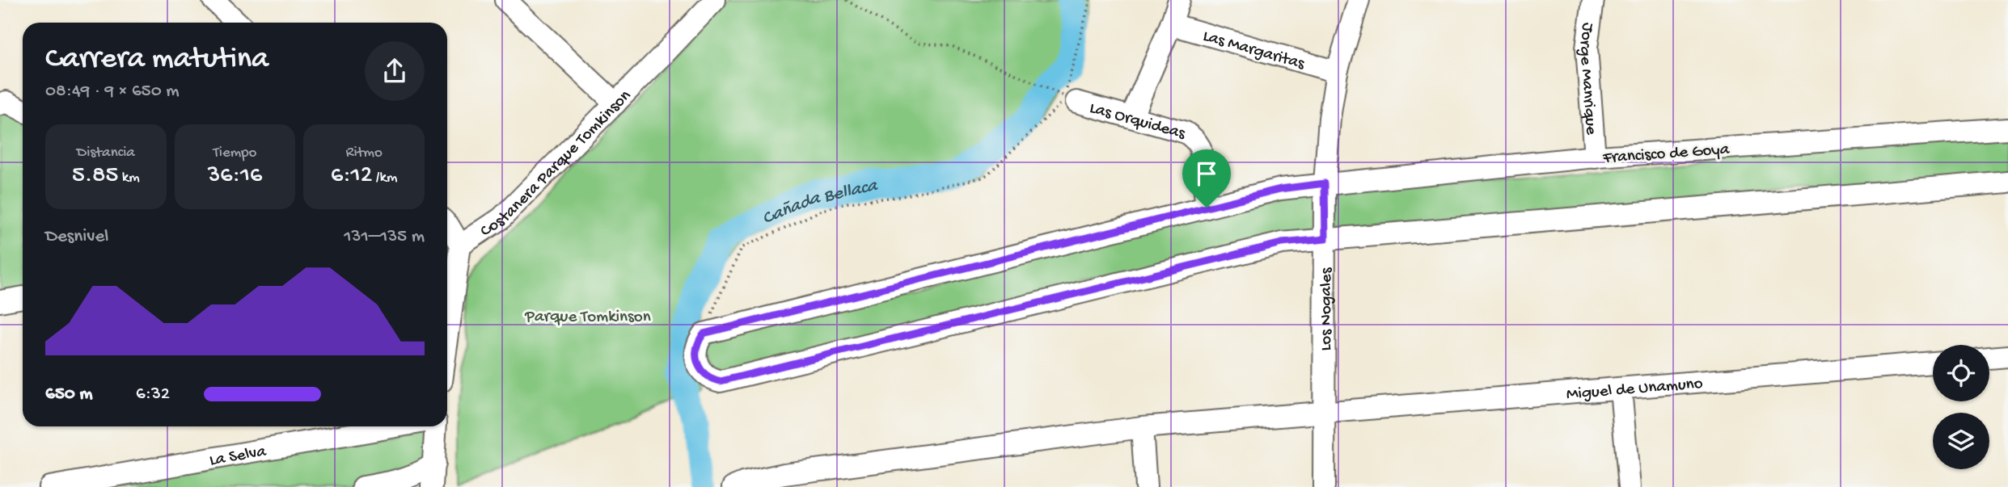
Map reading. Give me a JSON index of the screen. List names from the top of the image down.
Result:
{
  "streets": {
    "street": [
      "Las Margaritas",
      "Jorge Manrique",
      "Las Orquideas",
      "Francisco de Goya",
      "Costanera Parque Tomkinson",
      "Los Nogales",
      "Miguel de Unamuno",
      "La Selva"
    ]
  },
  "crossings": [
    ["Las Margaritas", "Los Nogales"],
    ["Jorge Manrique", "Francisco de Goya"],
    ["Las Orquideas", "Francisco de Goya"],
    ["Francisco de Goya", "Los Nogales"],
    ["Los Nogales", "Miguel de Unamuno"]
  ],
  "water": ["Cañada Bellaca"],
  "parks": ["Parque Tomkinson"],
  "page": {
    "heading": ["Carrera matutina", "08:49 · 9 × 650 m"],
    "stats": [
      ["Distancia", "5.85 km"],
      ["Tiempo", "36:16"],
      ["Ritmo", "6:12 /km"]
    ],
    "chart": ["Desnivel", "131–135 m"],
    "list": [
      {
        "name": "650 m",
        "note": "6:32"
      }
    ]
  }
}
